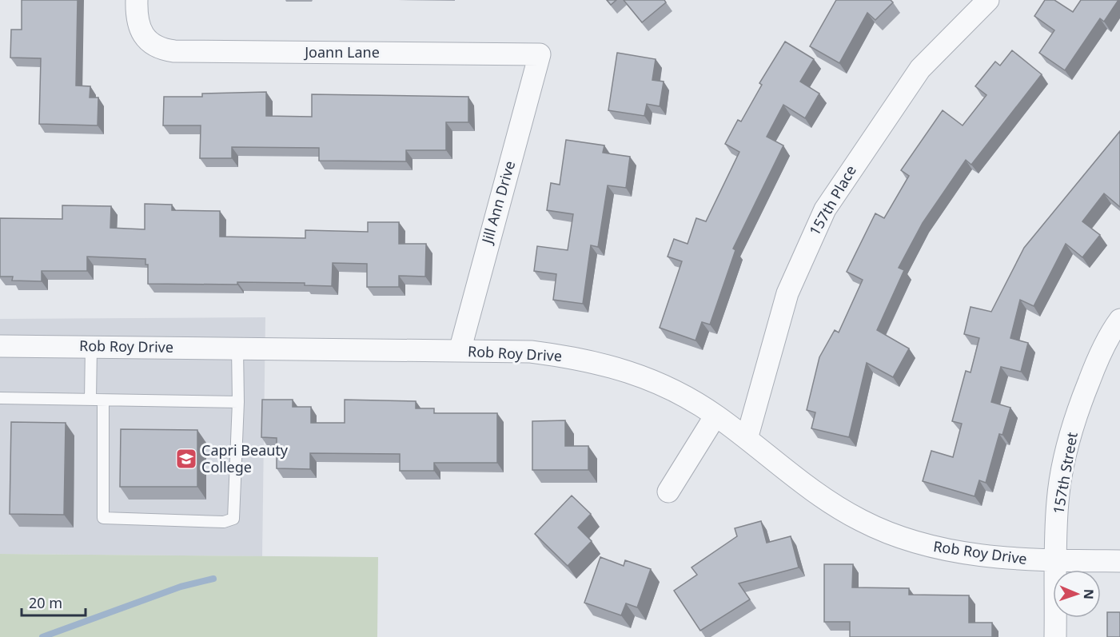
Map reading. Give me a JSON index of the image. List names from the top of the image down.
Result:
{
  "streets": {
    "street": [
      "Joann Lane",
      "157th Place",
      "Jill Ann Drive",
      "Rob Roy Drive",
      "157th Street"
    ]
  },
  "crossings": [
    ["Joann Lane", "Jill Ann Drive"],
    ["157th Place", "Rob Roy Drive"],
    ["Jill Ann Drive", "Rob Roy Drive"],
    ["Rob Roy Drive", "157th Street"]
  ],
  "places": {
    "school or university": ["Capri Beauty College"]
  },
  "scale_bar": "20 m",
  "north": "right"
}
